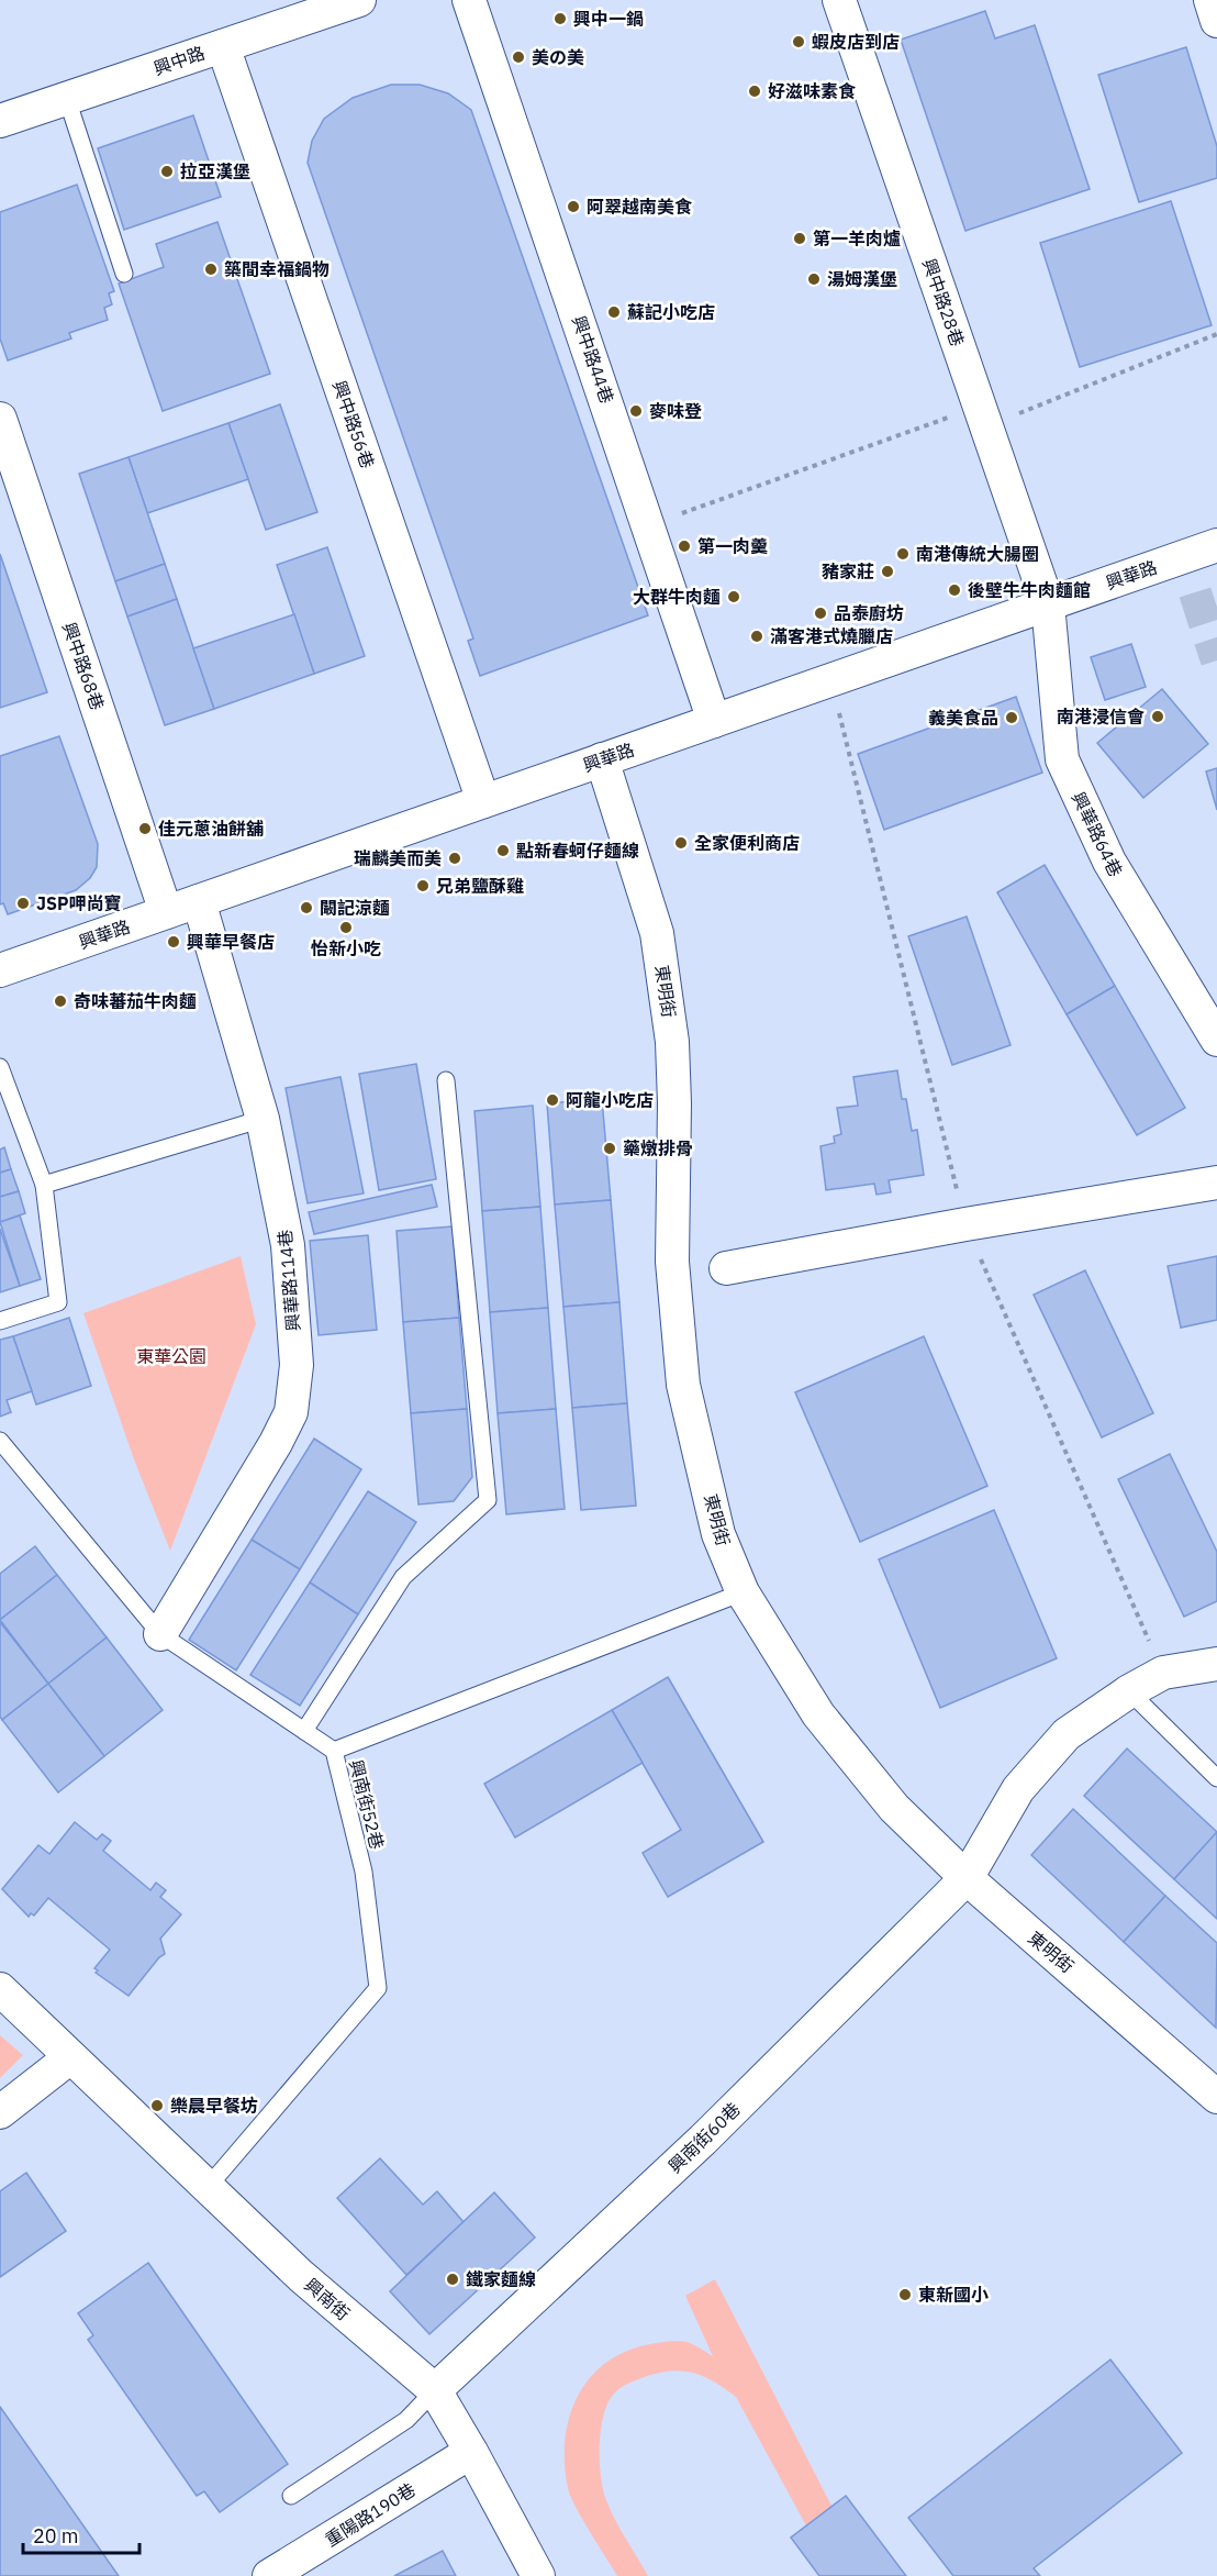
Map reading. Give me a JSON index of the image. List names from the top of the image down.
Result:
{
  "streets": {
    "street": [
      "興中路",
      "興中路28巷",
      "興中路44巷",
      "興中路56巷",
      "興華路",
      "興中路68巷",
      "興華路64巷",
      "東明街",
      "興華路114巷",
      "興南街60巷",
      "興南街",
      "重陽路190巷"
    ],
    "lane": ["興南街52巷"]
  },
  "crossings": [
    ["興中路", "興中路56巷"],
    ["興中路28巷", "興華路"],
    ["興中路28巷", "興華路64巷"],
    ["興中路44巷", "興華路"],
    ["興中路56巷", "興華路"],
    ["興華路", "興中路68巷"],
    ["興華路", "興華路64巷"],
    ["興華路", "東明街"],
    ["興華路", "興華路114巷"],
    ["東明街", "興南街60巷"],
    ["興華路114巷", "興南街52巷"],
    ["興南街52巷", "興南街"],
    ["興南街60巷", "興南街"],
    ["興南街", "重陽路190巷"]
  ],
  "parks": ["東華公園"],
  "places": [
    "興中一鍋",
    "蝦皮店到店",
    "美の美",
    "好滋味素食",
    "拉亞漢堡",
    "阿翠越南美食",
    "第一羊肉爐",
    "築間幸福鍋物",
    "湯姆漢堡",
    "蘇記小吃店",
    "麥味登",
    "第一肉羹",
    "南港傳統大腸圈",
    "豬家莊",
    "後壁牛牛肉麵館",
    "大群牛肉麵",
    "品泰廚坊",
    "滿客港式燒臘店",
    "南港浸信會",
    "義美食品",
    "佳元蔥油餅舖",
    "全家便利商店",
    "點新春蚵仔麵線",
    "瑞麟美而美",
    "兄弟鹽酥雞",
    "JSP呷尚寶",
    "闞記涼麵",
    "怡新小吃",
    "興華早餐店",
    "奇味蕃茄牛肉麵",
    "阿龍小吃店",
    "藥燉排骨",
    "樂晨早餐坊",
    "鐵家麵線",
    "東新國小"
  ],
  "scale_bar": "20 m"
}
